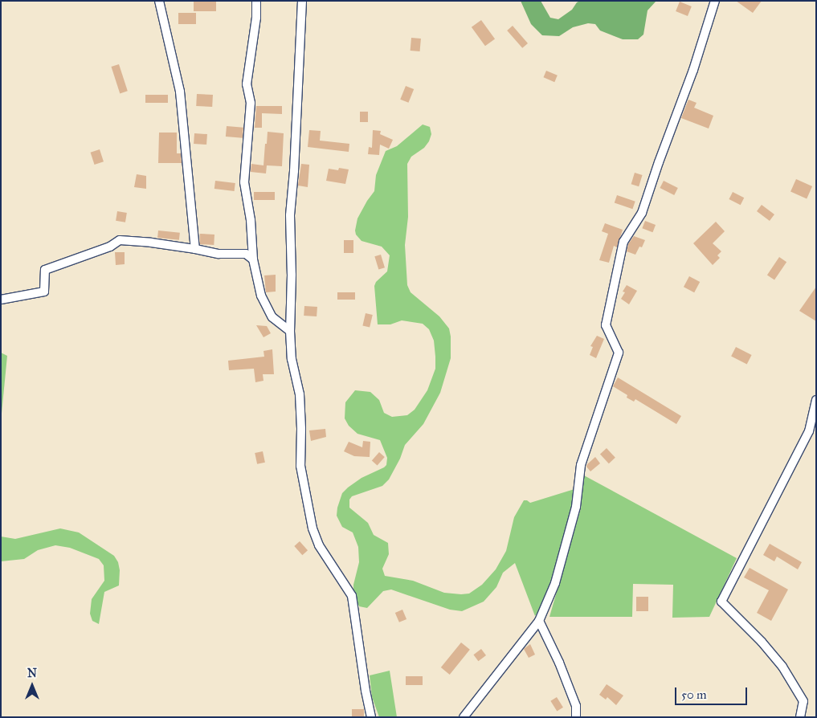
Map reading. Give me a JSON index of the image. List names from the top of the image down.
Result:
{
  "scale_bar": "50 m",
  "north": "top"
}
